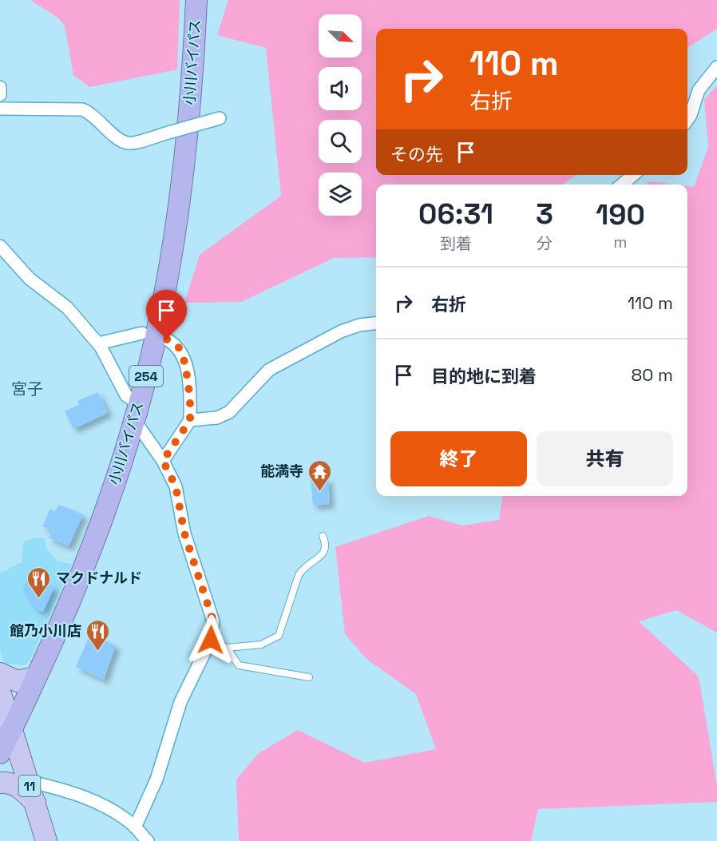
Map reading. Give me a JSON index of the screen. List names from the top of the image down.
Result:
{
  "streets": {
    "highway": ["小川バイパス", "254"],
    "main road": ["11"]
  },
  "crossings": [
    ["小川バイパス", "11"]
  ],
  "districts": ["宮子"],
  "places": {
    "temple": ["能満寺"],
    "restaurant": ["マクドナルド", "館乃小川店"]
  },
  "north": "bottom right",
  "page": {
    "turn": ["110 m", "右折"],
    "then": "その先",
    "eta": [
      "06:31",
      "到着",
      "3",
      "分",
      "190",
      "m"
    ],
    "list": [
      {
        "name": "右折",
        "value": "110 m"
      },
      {
        "name": "目的地に到着",
        "value": "80 m"
      }
    ],
    "buttons": ["終了", "共有"]
  }
}
